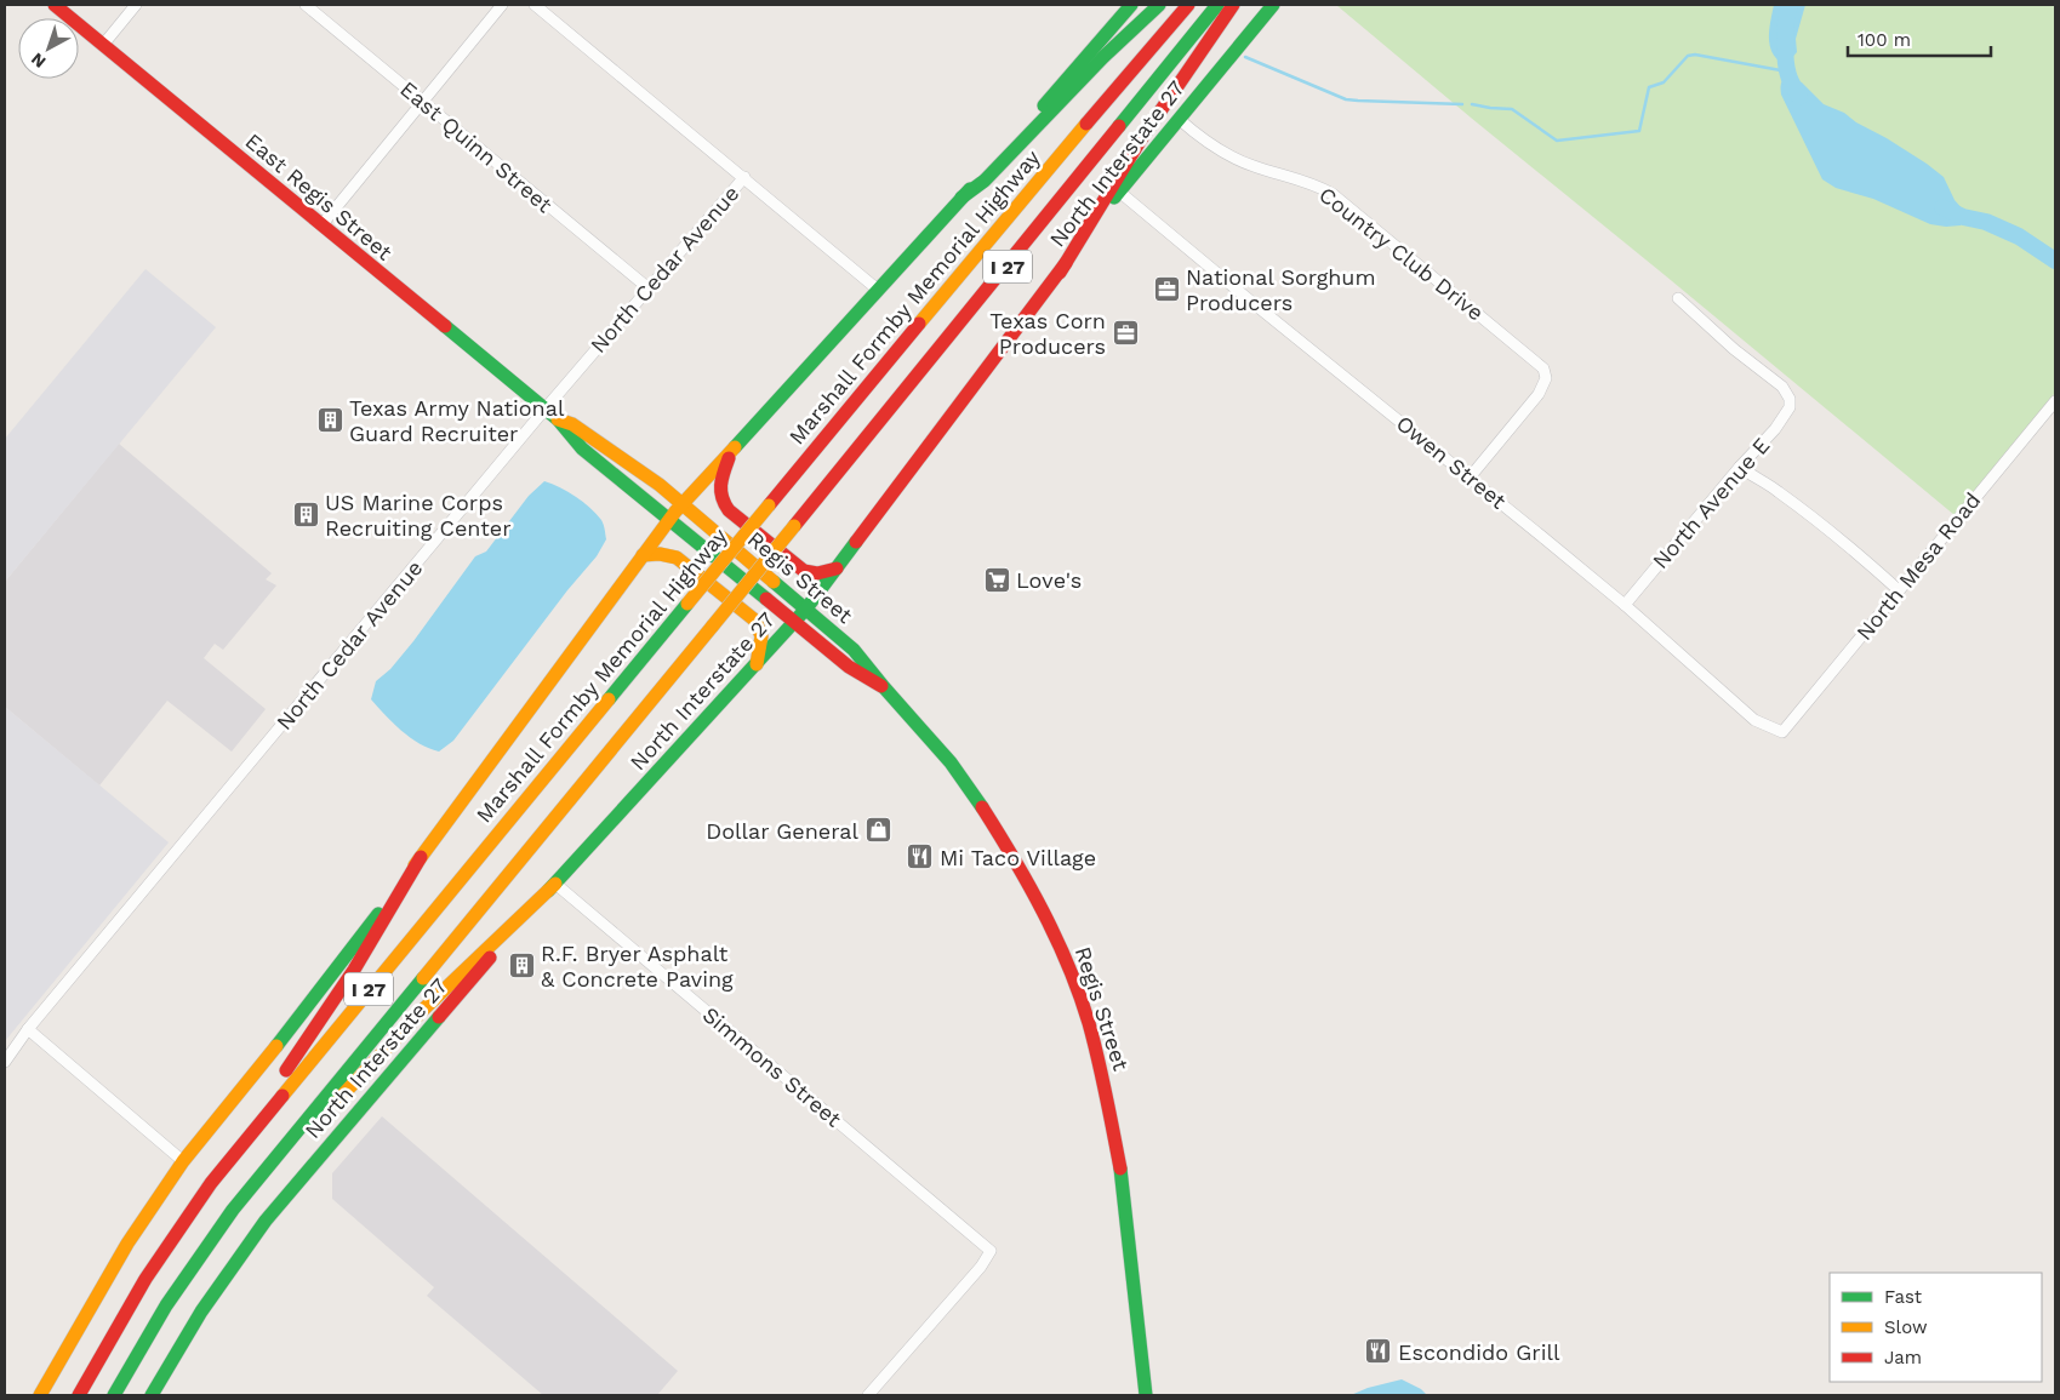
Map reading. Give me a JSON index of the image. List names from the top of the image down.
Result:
{
  "streets": {
    "main road": [
      "North Interstate 27",
      "East Regis Street",
      "I 27",
      "Marshall Formby Memorial Highway",
      "Regis Street"
    ],
    "street": [
      "East Quinn Street",
      "Country Club Drive",
      "North Cedar Avenue",
      "Owen Street",
      "North Avenue E",
      "North Mesa Road",
      "Simmons Street"
    ]
  },
  "crossings": [
    ["East Quinn Street", "North Cedar Avenue"],
    ["North Interstate 27", "Country Club Drive"],
    ["North Interstate 27", "Owen Street"],
    ["North Interstate 27", "Regis Street"],
    ["North Interstate 27", "Simmons Street"],
    ["East Regis Street", "North Cedar Avenue"],
    ["East Regis Street", "Regis Street"],
    ["Country Club Drive", "Owen Street"],
    ["Owen Street", "North Avenue E"],
    ["Owen Street", "North Mesa Road"]
  ],
  "places": {
    "office": ["National Sorghum Producers", "Texas Corn Producers"],
    "building": ["Texas Army National Guard Recruiter", "US Marine Corps Recruiting Center", "R.F. Bryer Asphalt & Concrete Paving"],
    "supermarket": ["Love's"],
    "shop": ["Dollar General"],
    "restaurant": ["Mi Taco Village", "Escondido Grill"]
  },
  "legend": ["Fast", "Slow", "Jam"],
  "scale_bar": "100 m",
  "north": "bottom left"
}
